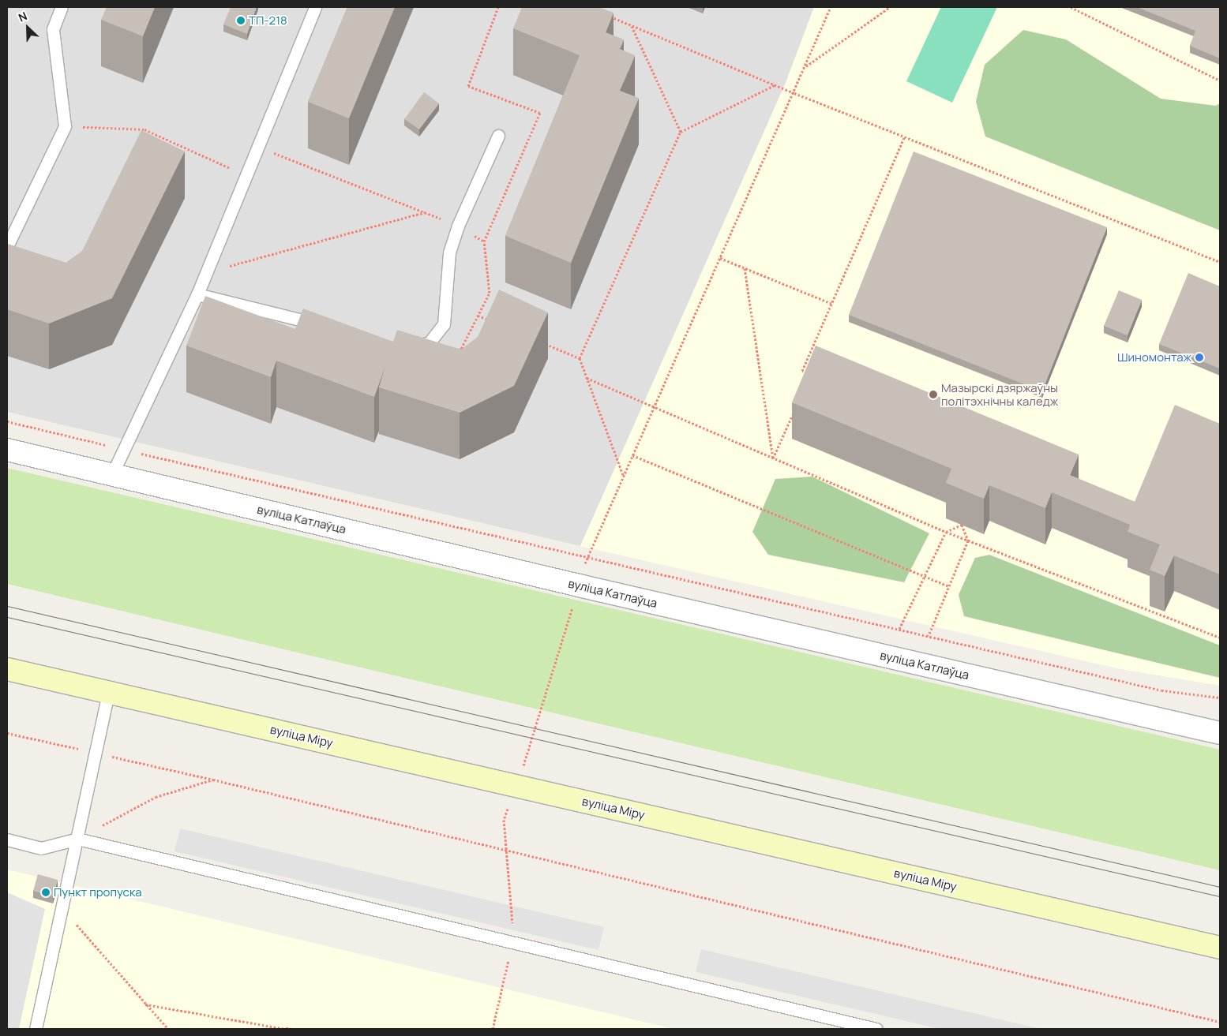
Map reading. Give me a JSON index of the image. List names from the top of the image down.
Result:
{
  "streets": {
    "main road": ["вуліца Міру"],
    "street": ["вуліца Катлаўца"]
  },
  "places": [
    "ТП-218",
    "Шиномонтаж",
    "Мазырскі дзяржаўны політэхнічны каледж",
    "Пункт пропуска"
  ],
  "north": "top left"
}
